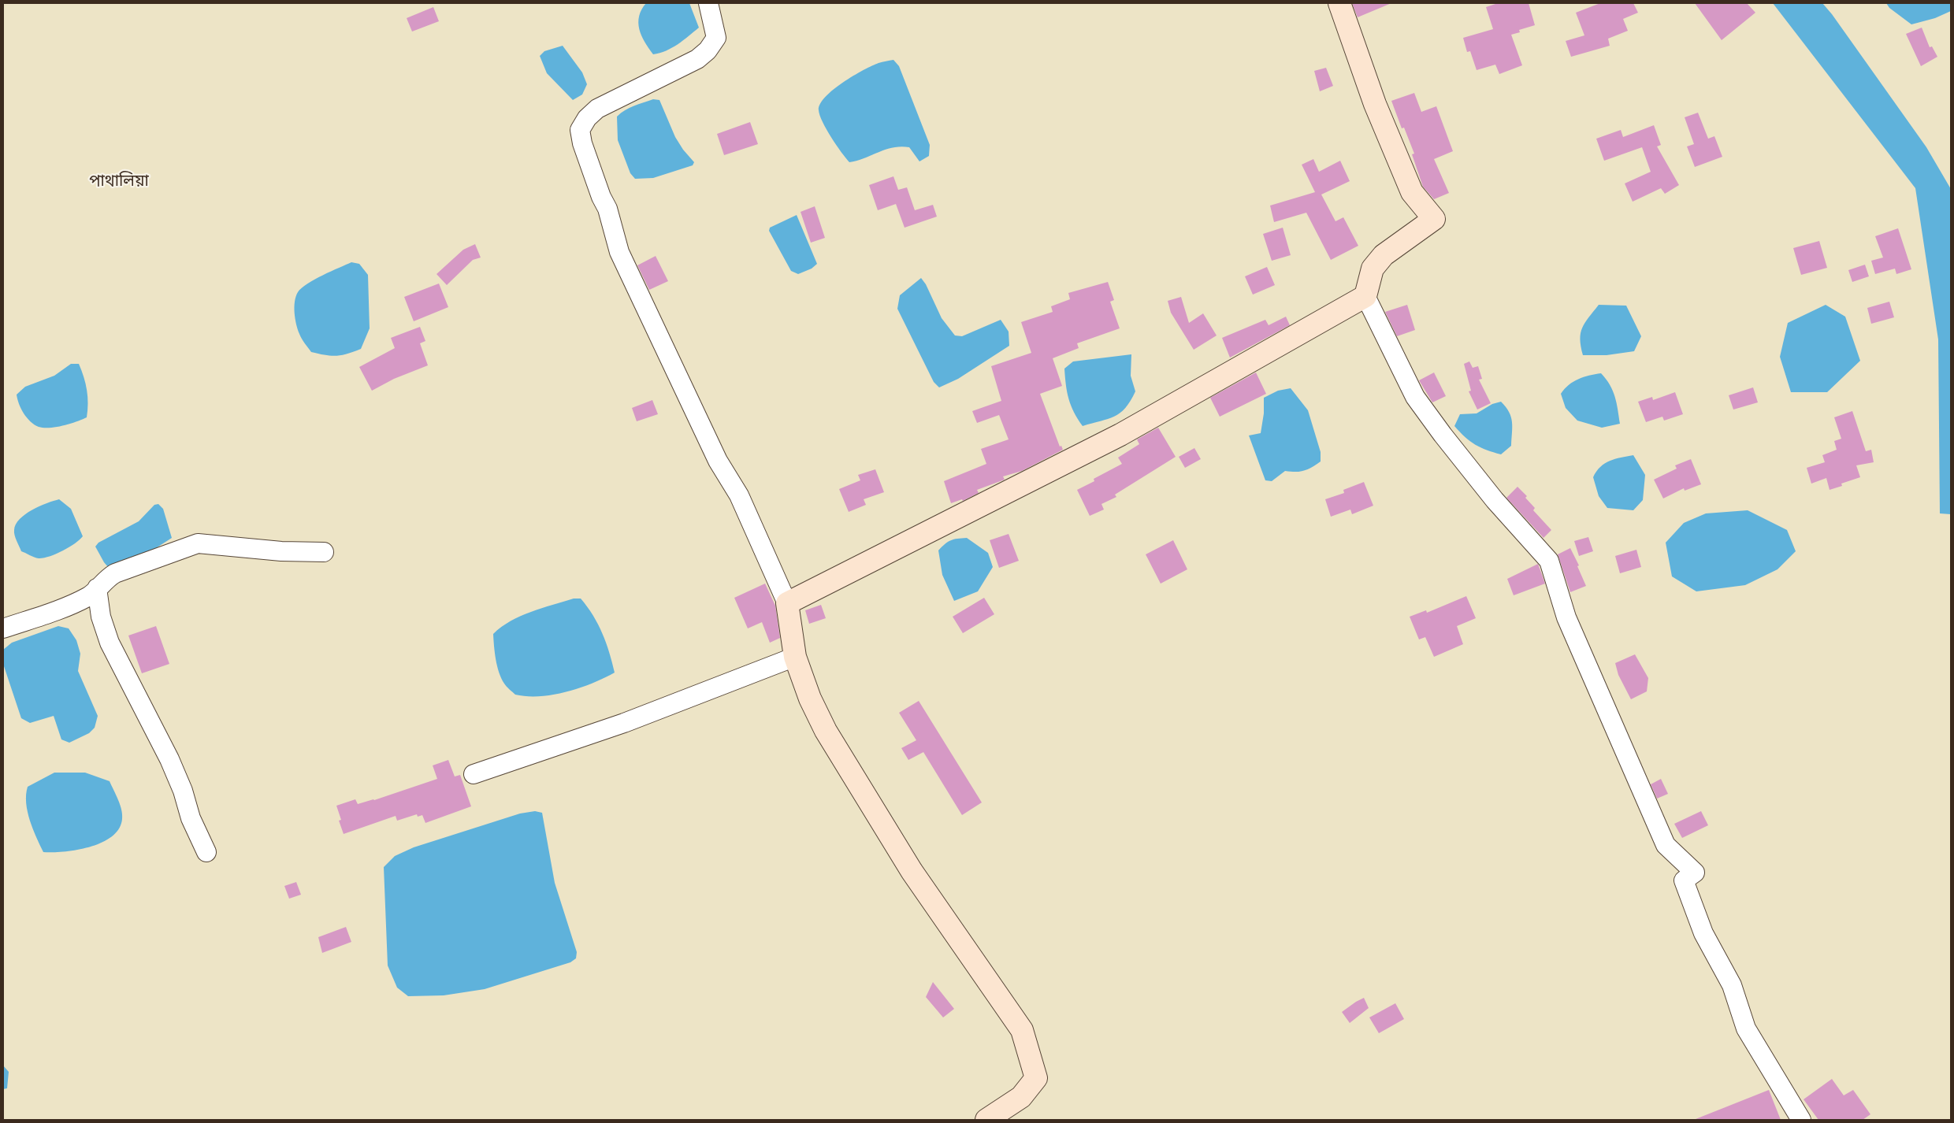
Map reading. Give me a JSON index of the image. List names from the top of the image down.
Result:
{
  "districts": ["পাথালিয়া"]
}
